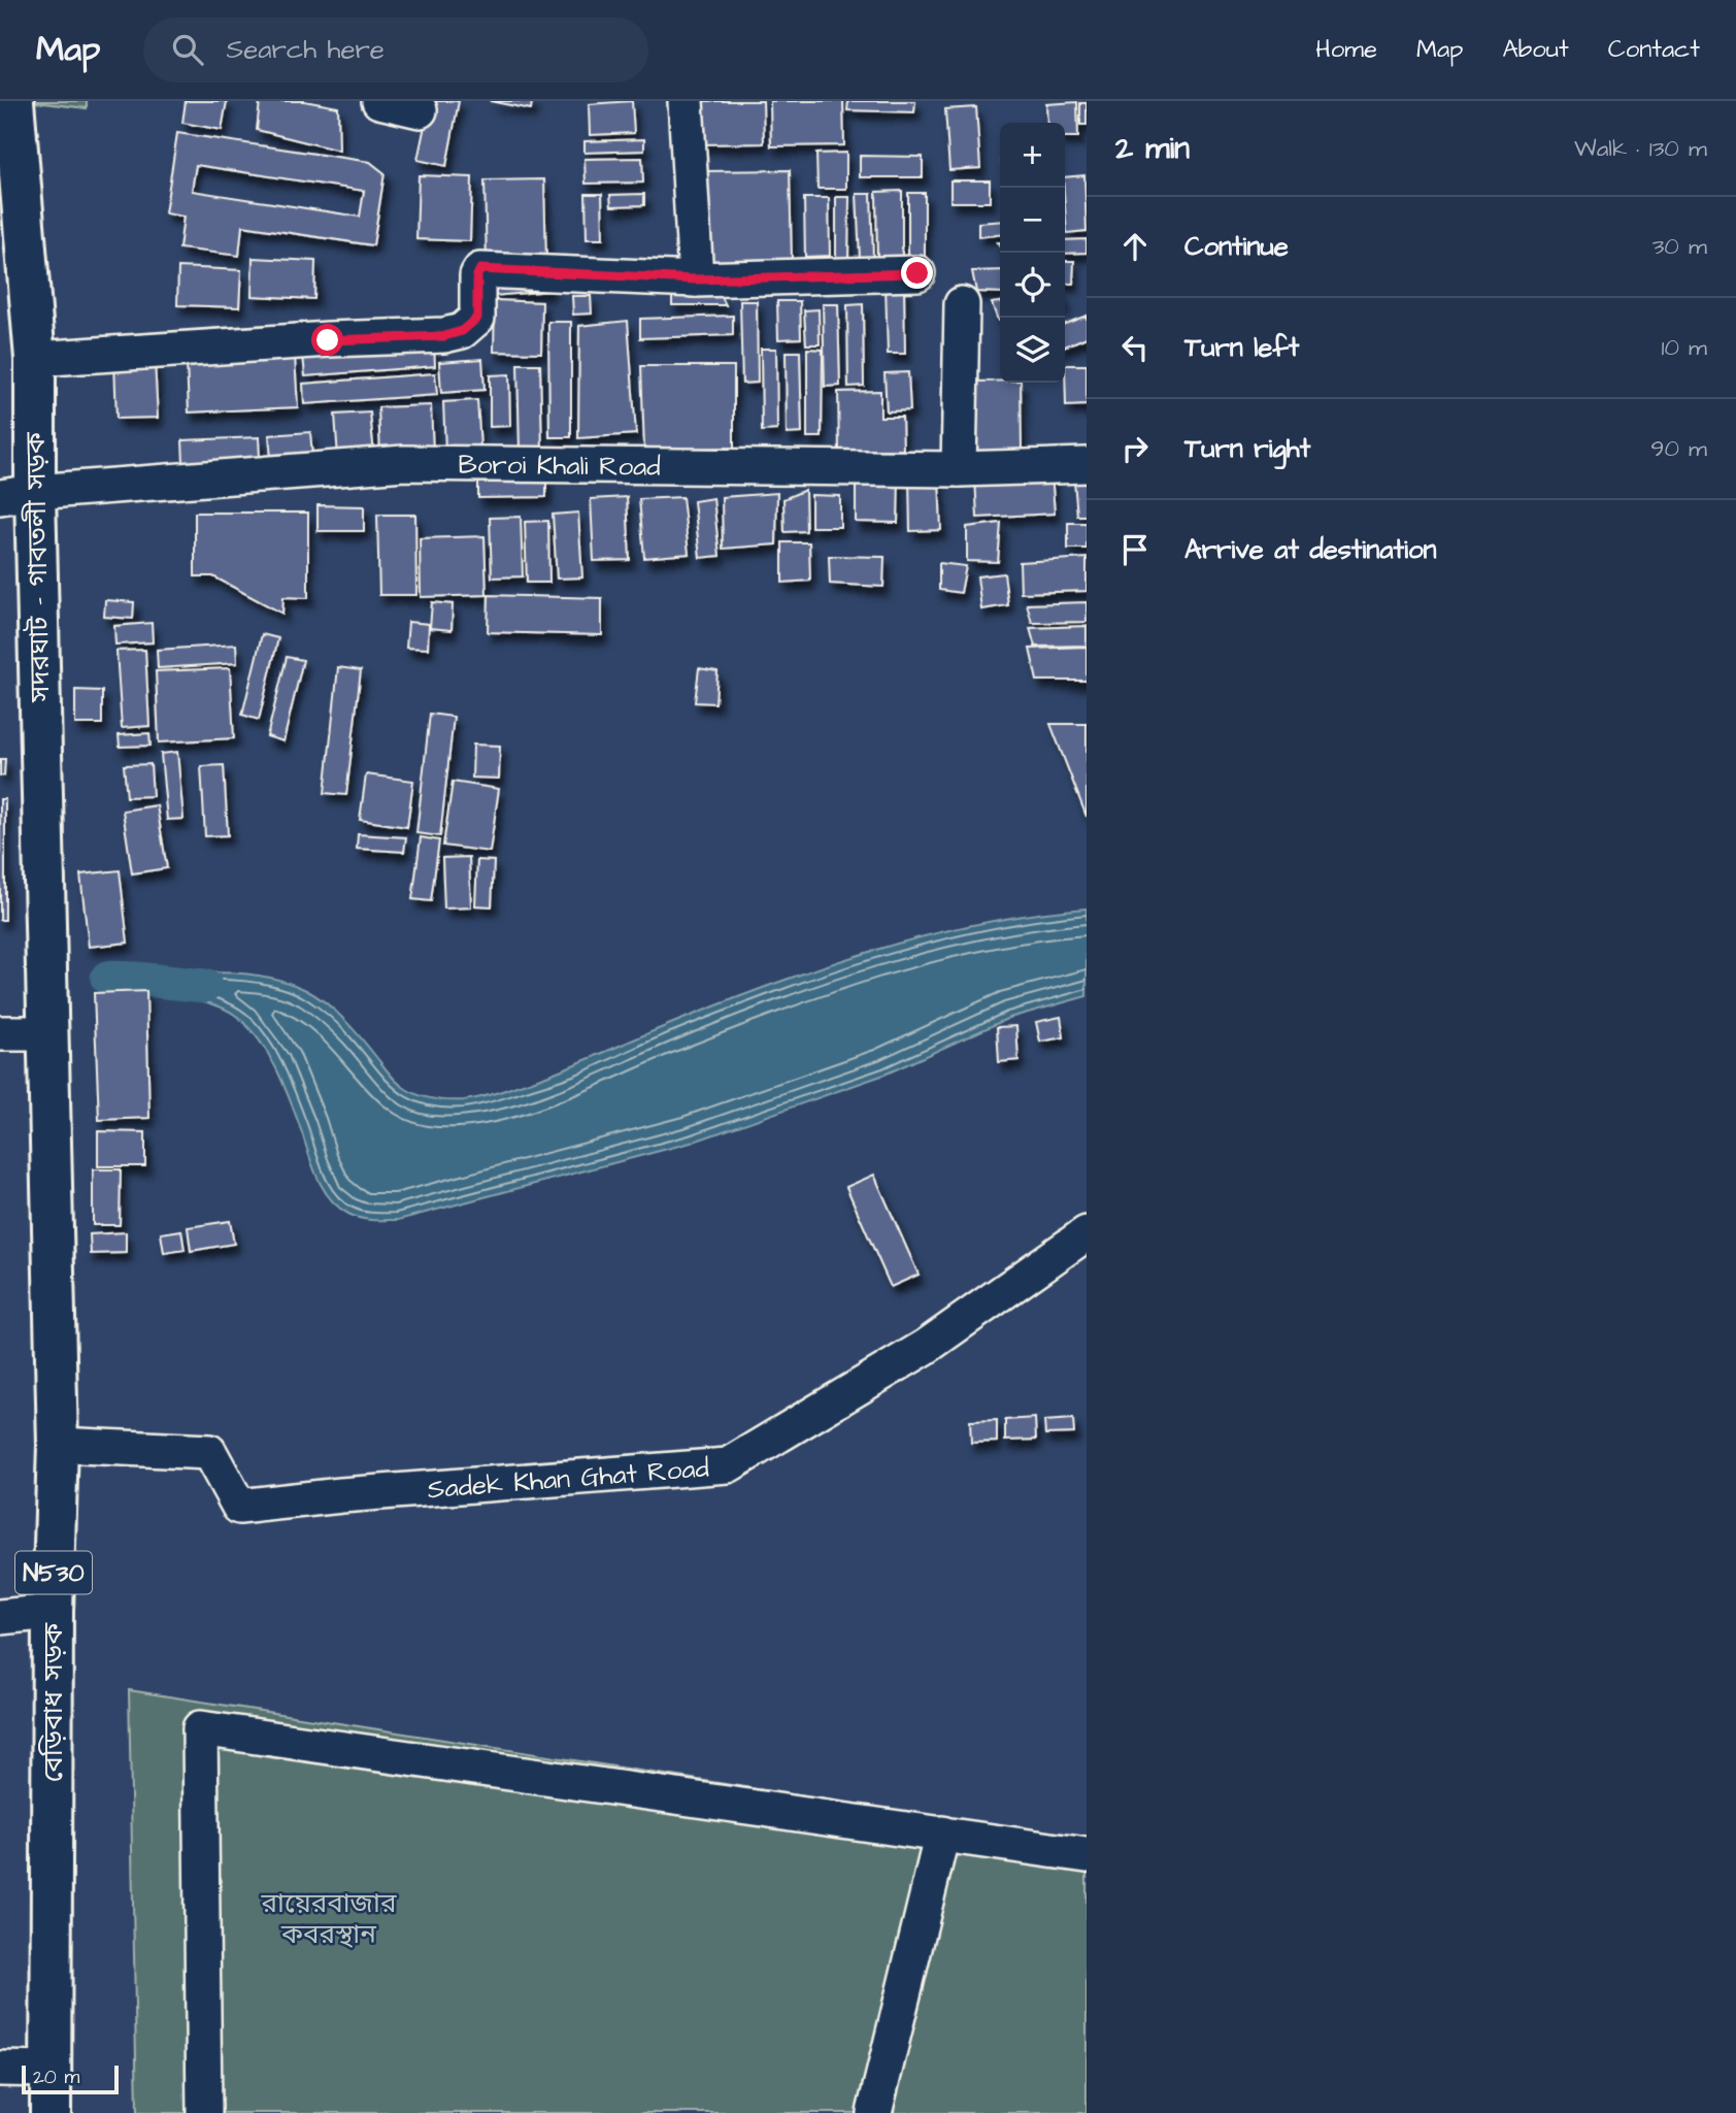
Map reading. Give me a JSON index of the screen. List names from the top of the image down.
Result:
{
  "streets": {
    "highway": ["সদরঘাট - গাবতলী সড়ক", "N530", "বেড়িবাধ সড়ক"],
    "street": ["Boroi Khali Road", "Sadek Khan Ghat Road"]
  },
  "crossings": [
    ["Boroi Khali Road", "সদরঘাট - গাবতলী সড়ক"],
    ["সদরঘাট - গাবতলী সড়ক", "বেড়িবাধ সড়ক"],
    ["Sadek Khan Ghat Road", "বেড়িবাধ সড়ক"]
  ],
  "parks": ["রায়েরবাজার কবরস্থান"],
  "scale_bar": "20 m",
  "page": {
    "header": "Map",
    "search": "Search here",
    "nav": [
      "Home",
      "Map",
      "About",
      "Contact"
    ],
    "heading": ["2 min", "Walk · 130 m"],
    "map_buttons": ["+", "−"],
    "list": [
      ["Continue", "30 m"],
      ["Turn left", "10 m"],
      ["Turn right", "90 m"],
      "Arrive at destination"
    ],
    "scale": "20 m"
  }
}
